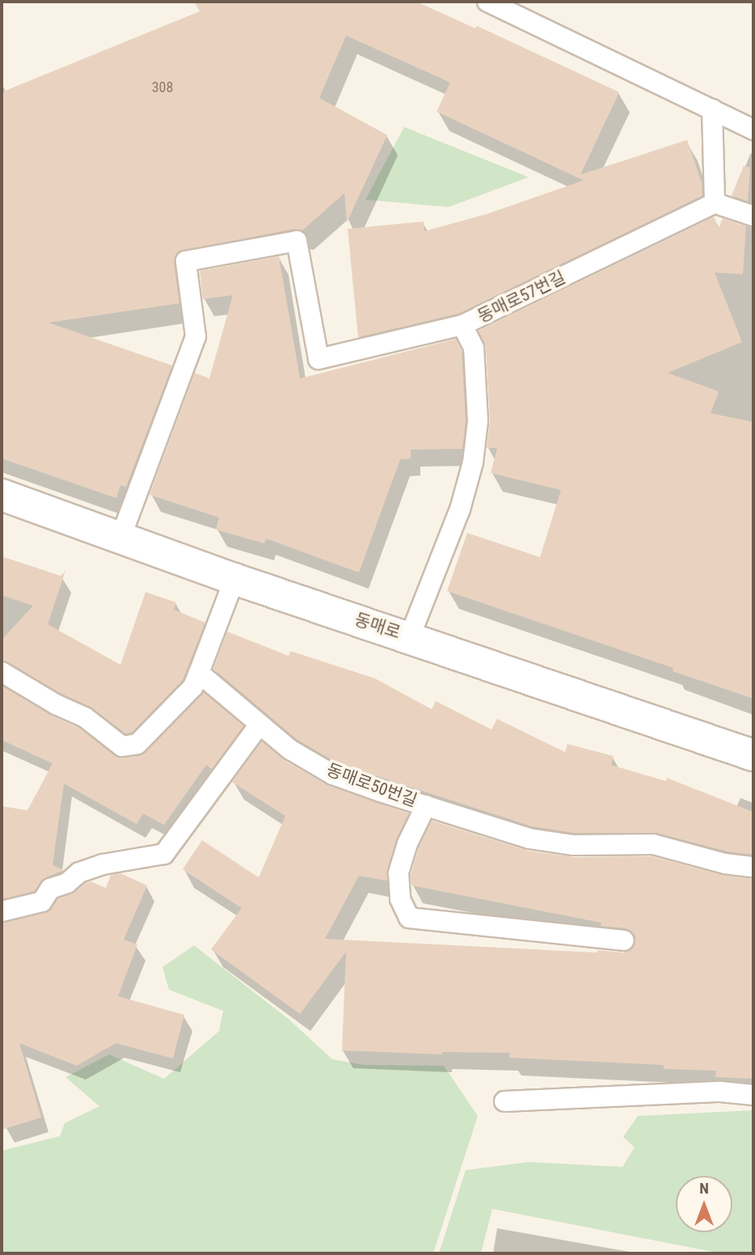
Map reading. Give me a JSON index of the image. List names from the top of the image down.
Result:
{
  "streets": {
    "street": ["동매로"],
    "lane": ["동매로57번길", "동매로50번길"]
  },
  "crossings": [
    ["동매로57번길", "동매로"]
  ],
  "house_numbers": ["308"],
  "north": "top"
}
